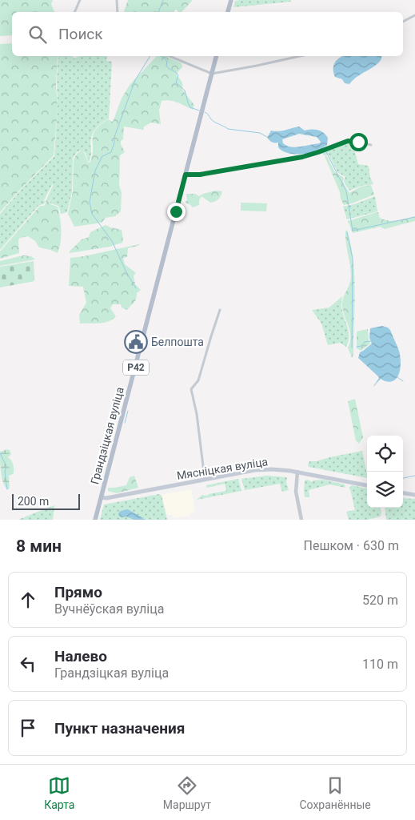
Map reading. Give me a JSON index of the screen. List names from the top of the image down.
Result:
{
  "streets": {
    "main road": ["Р42", "Грандзіцкая вуліца", "Мясніцкая вуліца"]
  },
  "crossings": [
    ["Грандзіцкая вуліца", "Мясніцкая вуліца"]
  ],
  "places": {
    "public building": ["Белпошта"]
  },
  "scale_bar": "200 m",
  "page": {
    "search": "Поиск",
    "scale": "200 m",
    "heading": ["8 мин", "Пешком · 630 m"],
    "list": [
      ["Прямо", "Вучнёўская вуліца", "520 m"],
      ["Налево", "Грандзіцкая вуліца", "110 m"],
      "Пункт назначения"
    ],
    "nav": ["Карта", "Маршрут", "Сохранённые"]
  }
}
